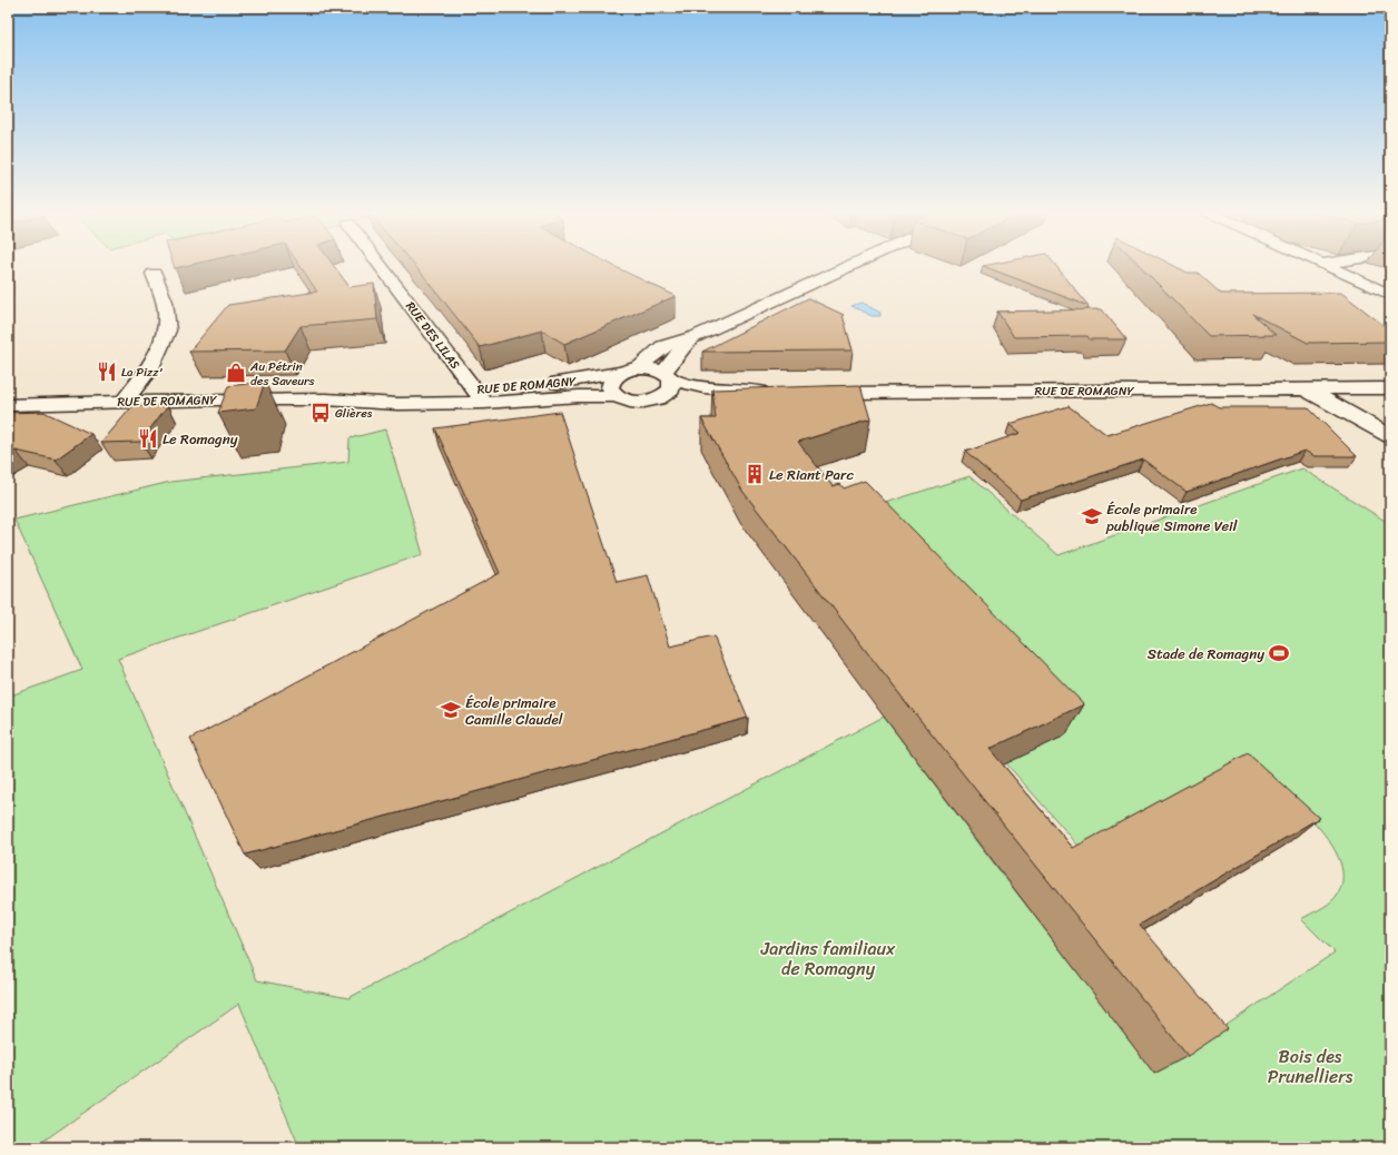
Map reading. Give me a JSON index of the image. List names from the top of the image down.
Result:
{
  "streets": {
    "street": ["RUE DES LILAS", "RUE DE ROMAGNY"]
  },
  "crossings": [
    ["RUE DES LILAS", "RUE DE ROMAGNY"]
  ],
  "parks": ["Jardins familiaux de Romagny", "Bois des Prunelliers"],
  "places": {
    "restaurant": ["La Pizz'", "Le Romagny"],
    "shop": ["Au Pétrin des Saveurs"],
    "bus stop": ["Glières"],
    "building": ["Le Riant Parc"],
    "school or university": ["École primaire publique Simone Veil", "École primaire Camille Claudel"],
    "sports": ["Stade de Romagny"]
  }
}
